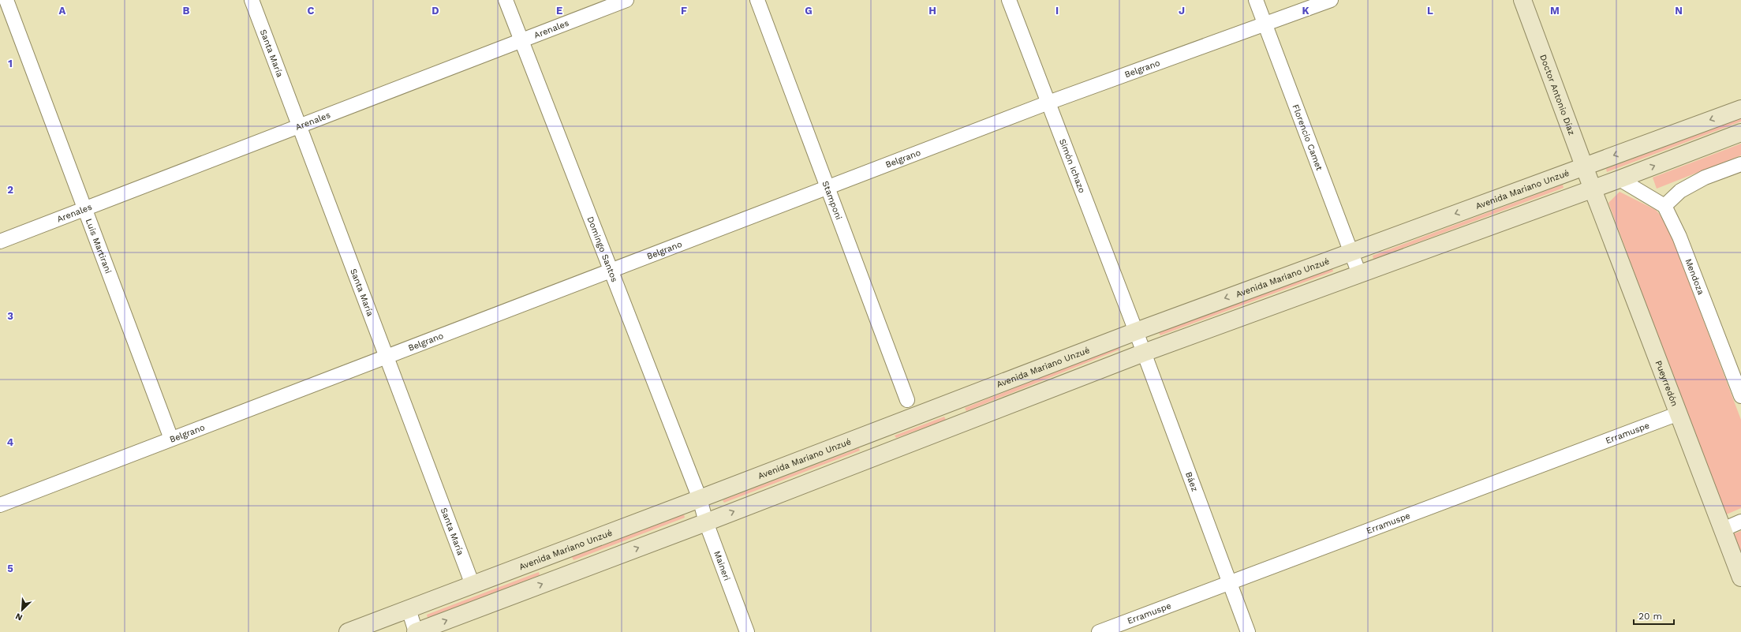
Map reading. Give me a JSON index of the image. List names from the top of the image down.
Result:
{
  "streets": {
    "main road": ["Doctor Antonio Díaz", "Avenida Mariano Unzué", "Pueyrredón"],
    "street": [
      "Arenales",
      "Santa María",
      "Belgrano",
      "Florencio Camet",
      "Simón Ichazo",
      "Stamponi",
      "Luis Martirani",
      "Domingo Santos",
      "Mendoza",
      "Erramuspe",
      "Báez",
      "Maineri"
    ]
  },
  "crossings": [
    ["Arenales", "Santa María"],
    ["Arenales", "Luis Martirani"],
    ["Arenales", "Domingo Santos"],
    ["Santa María", "Belgrano"],
    ["Santa María", "Avenida Mariano Unzué"],
    ["Belgrano", "Florencio Camet"],
    ["Belgrano", "Simón Ichazo"],
    ["Belgrano", "Stamponi"],
    ["Belgrano", "Luis Martirani"],
    ["Belgrano", "Domingo Santos"],
    ["Doctor Antonio Díaz", "Avenida Mariano Unzué"],
    ["Doctor Antonio Díaz", "Pueyrredón"],
    ["Florencio Camet", "Avenida Mariano Unzué"],
    ["Simón Ichazo", "Avenida Mariano Unzué"],
    ["Simón Ichazo", "Báez"],
    ["Avenida Mariano Unzué", "Domingo Santos"],
    ["Avenida Mariano Unzué", "Báez"],
    ["Avenida Mariano Unzué", "Maineri"],
    ["Domingo Santos", "Maineri"],
    ["Pueyrredón", "Erramuspe"],
    ["Erramuspe", "Báez"]
  ],
  "scale_bar": "20 m",
  "north": "bottom left",
  "grid": {
    "columns": [
      "A",
      "B",
      "C",
      "D",
      "E",
      "F",
      "G",
      "H",
      "I",
      "J",
      "K",
      "L",
      "M",
      "N"
    ],
    "rows": [
      "1",
      "2",
      "3",
      "4",
      "5"
    ]
  }
}
